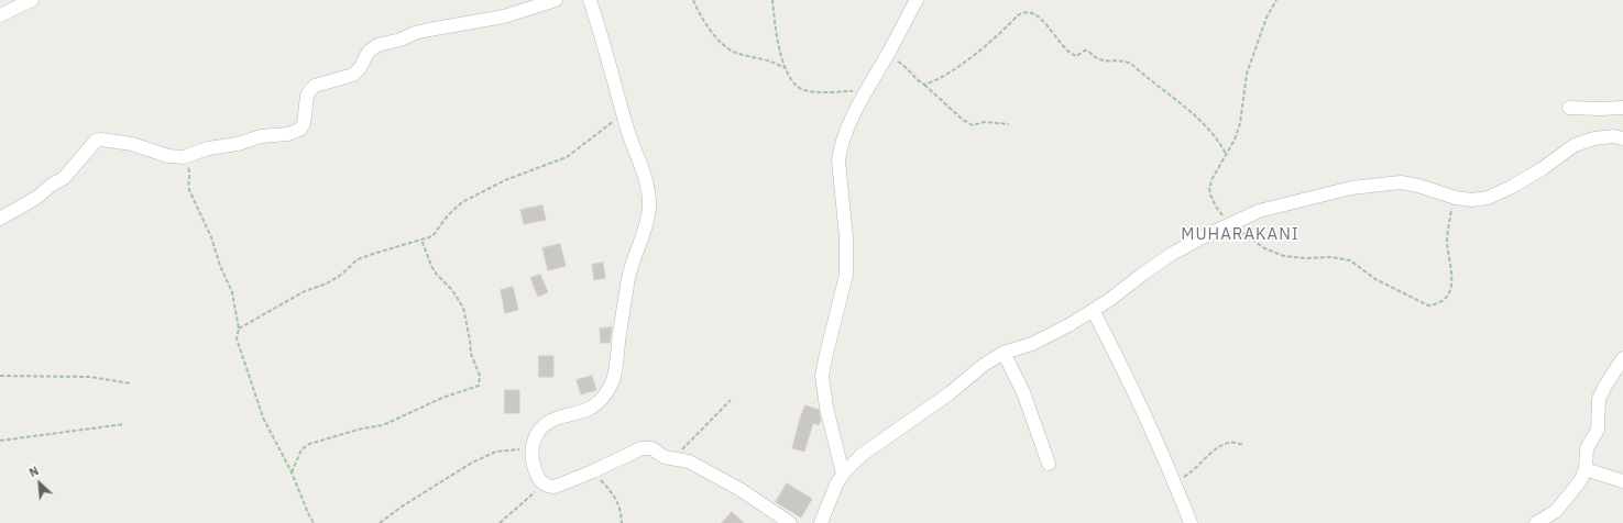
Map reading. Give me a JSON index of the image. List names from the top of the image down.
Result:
{
  "districts": ["MUHARAKANI"],
  "north": "top left"
}
